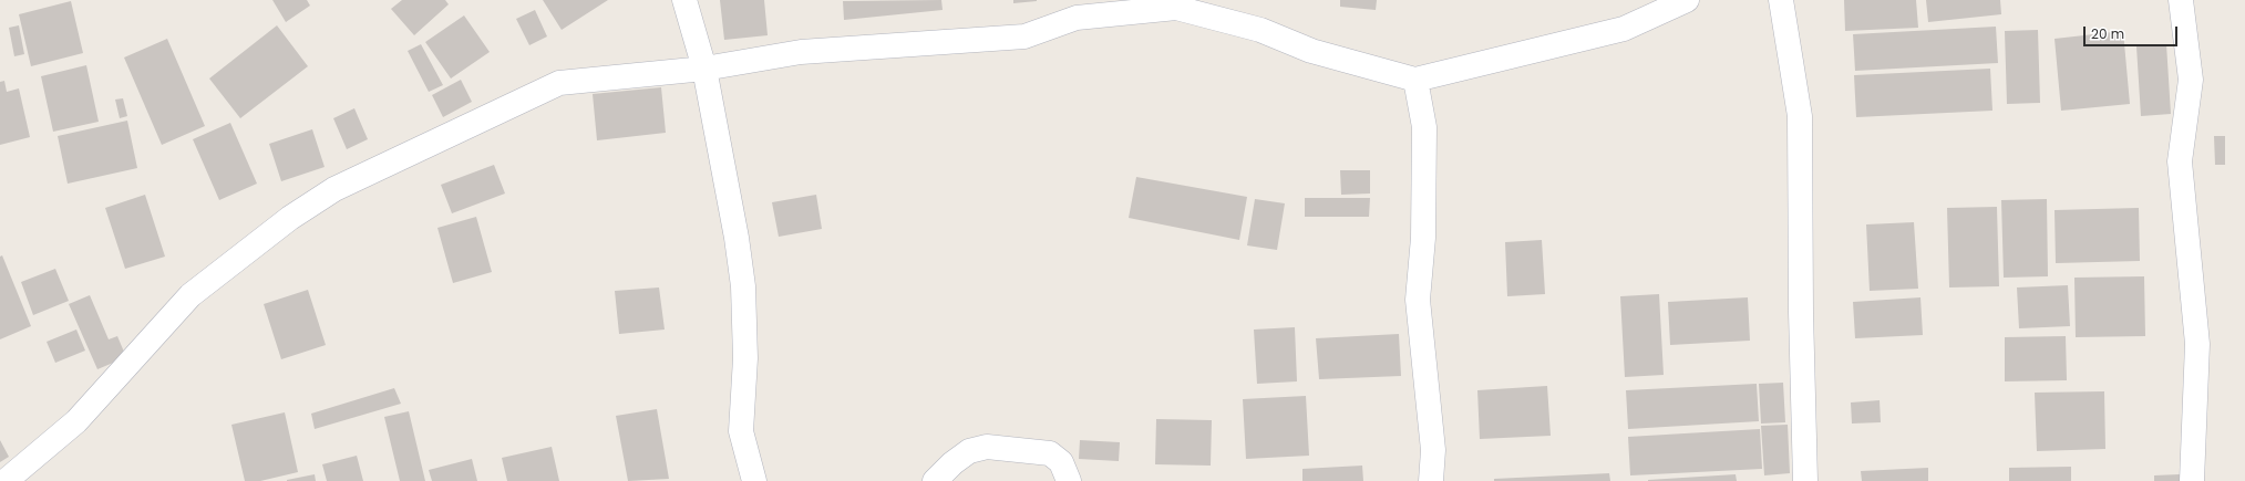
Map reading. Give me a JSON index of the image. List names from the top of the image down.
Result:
{
  "scale_bar": "20 m"
}
